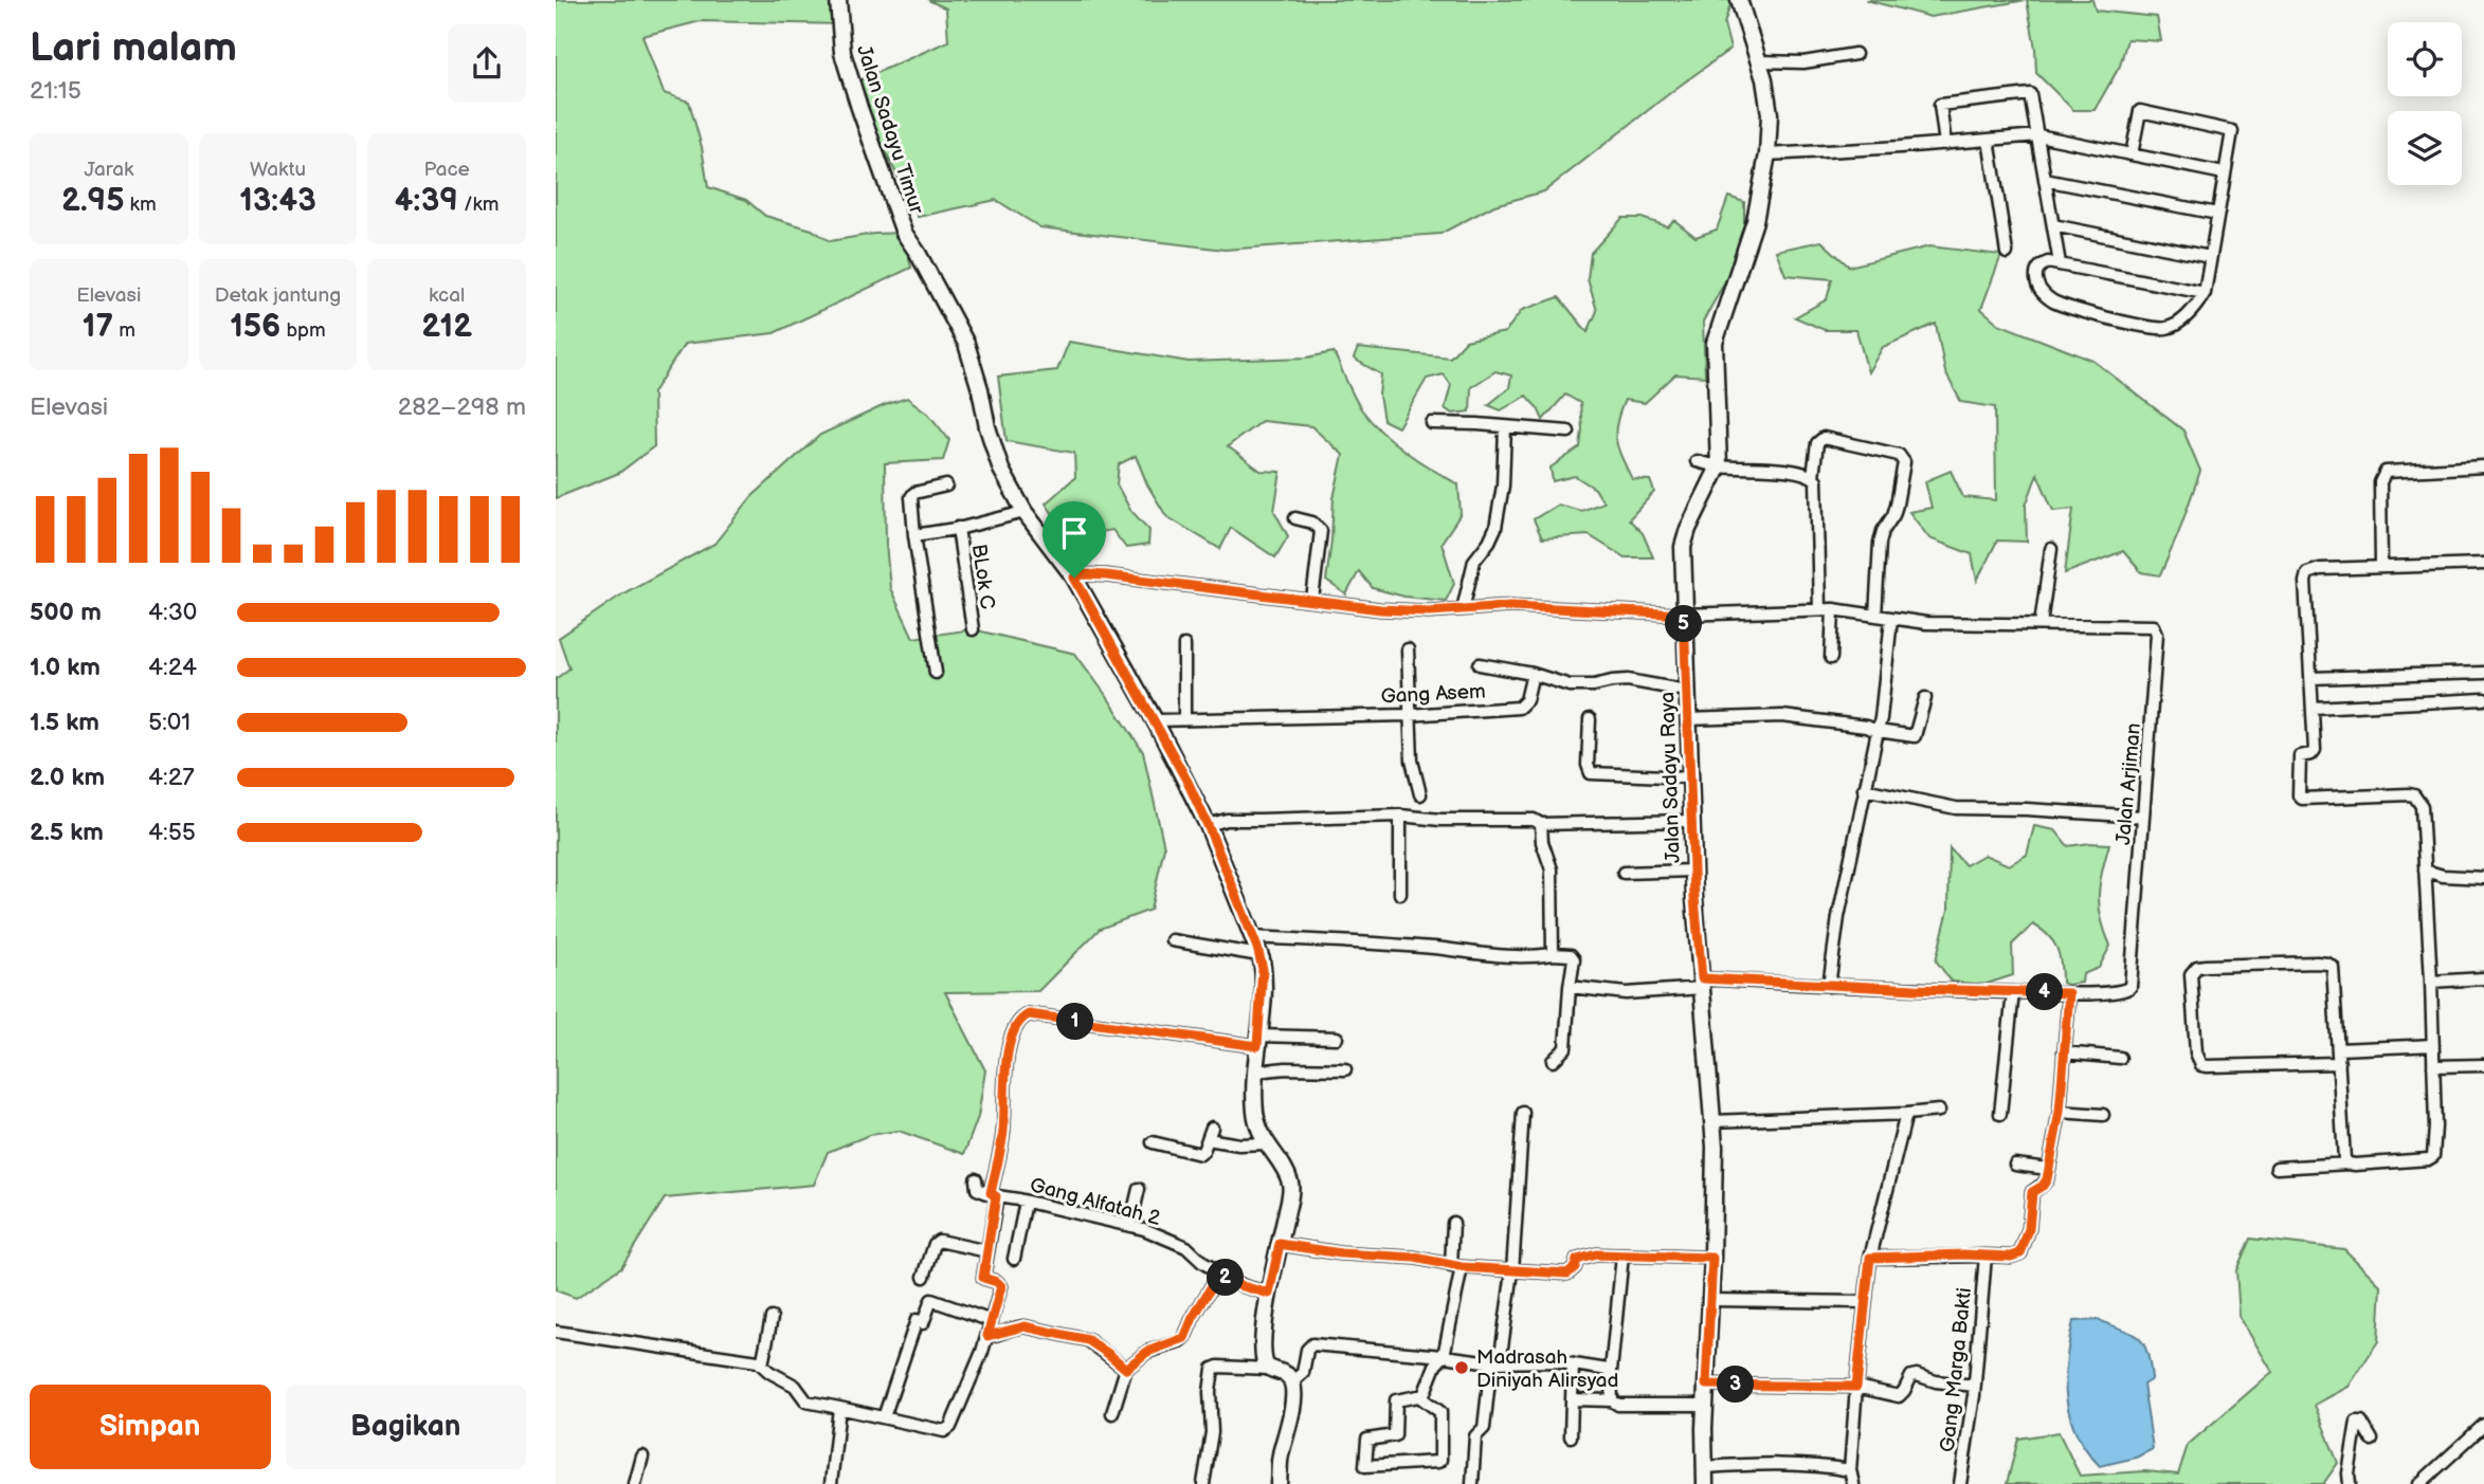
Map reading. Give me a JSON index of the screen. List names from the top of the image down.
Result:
{
  "streets": {
    "street": [
      "Jalan Sadayu Timur",
      "BLok C",
      "Gang Asem",
      "Jalan Sadayu Raya",
      "Jalan Arjiman",
      "Gang Alfatah 2",
      "Gang Marga Bakti"
    ]
  },
  "crossings": [
    ["Jalan Sadayu Timur", "Gang Asem"],
    ["Jalan Sadayu Timur", "Jalan Arjiman"],
    ["Jalan Sadayu Timur", "Gang Alfatah 2"],
    ["Jalan Sadayu Raya", "Jalan Arjiman"]
  ],
  "places": ["Madrasah Diniyah Alirsyad"],
  "page": {
    "heading": ["Lari malam", "21:15"],
    "stats": [
      ["Jarak", "2.95 km"],
      ["Waktu", "13:43"],
      ["Pace", "4:39 /km"],
      ["Elevasi", "17 m"],
      ["Detak jantung", "156 bpm"],
      ["kcal", "212"]
    ],
    "chart": ["Elevasi", "282–298 m"],
    "list": [
      {
        "name": "500 m",
        "note": "4:30"
      },
      {
        "name": "1.0 km",
        "note": "4:24"
      },
      {
        "name": "1.5 km",
        "note": "5:01"
      },
      {
        "name": "2.0 km",
        "note": "4:27"
      },
      {
        "name": "2.5 km",
        "note": "4:55"
      }
    ],
    "pins": [
      "5",
      "4",
      "1",
      "2",
      "3"
    ],
    "buttons": ["Simpan", "Bagikan"]
  }
}
